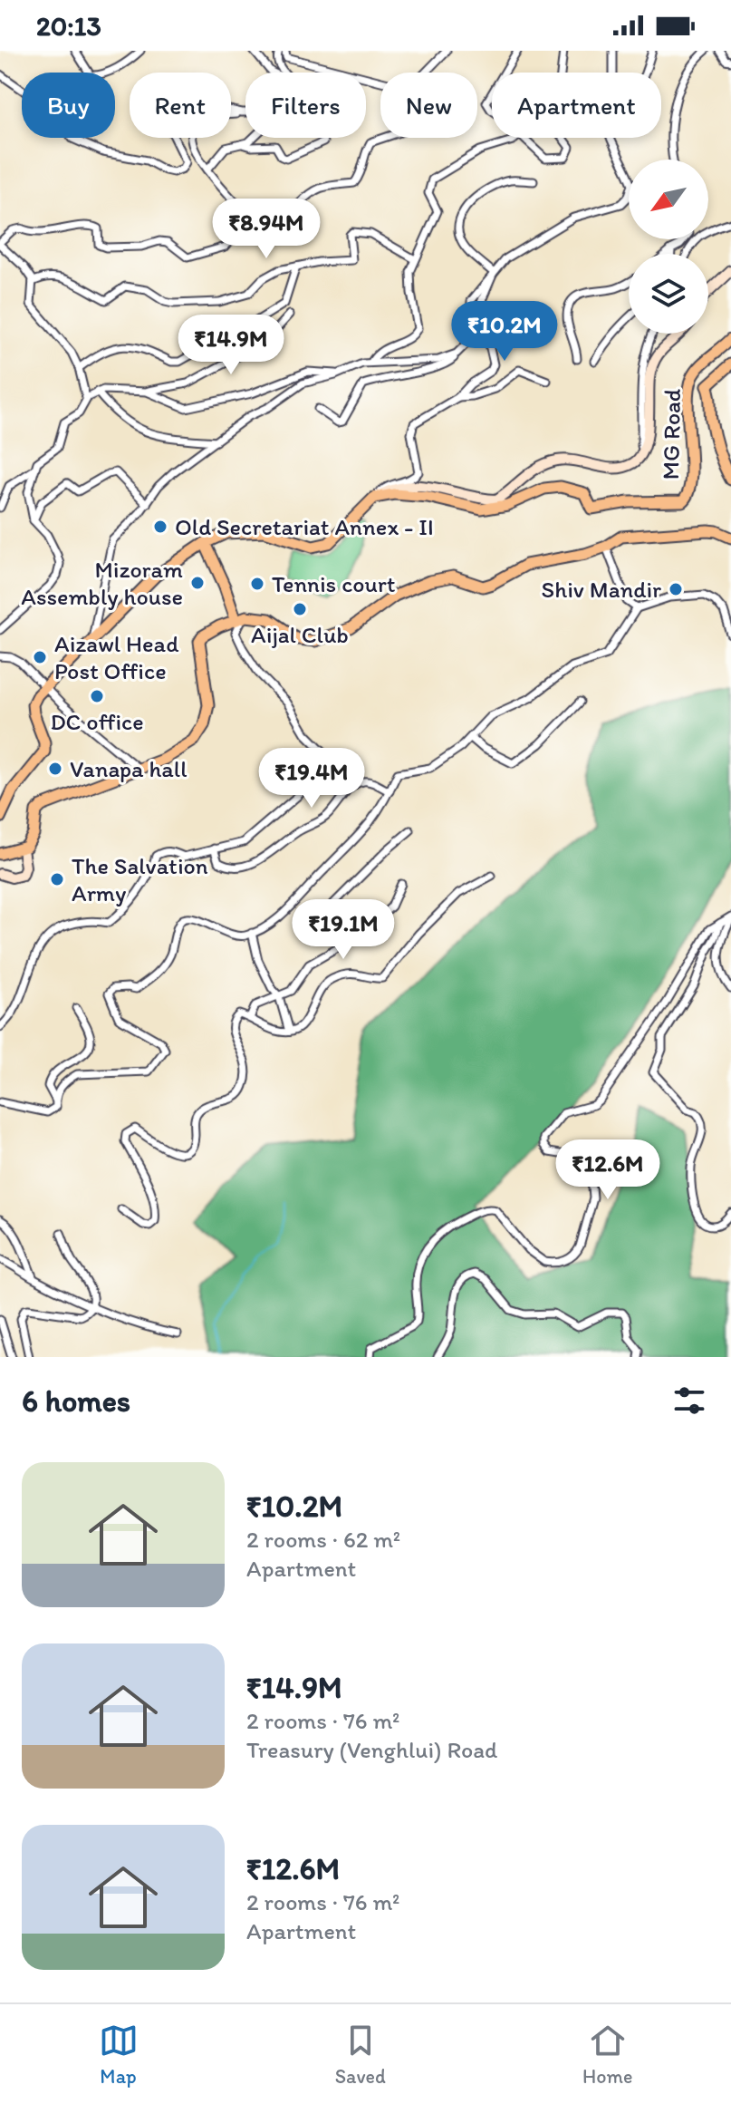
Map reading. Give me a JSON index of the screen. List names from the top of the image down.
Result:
{
  "streets": {
    "main road": ["MG Road"]
  },
  "places": [
    "Old Secretariat Annex - II",
    "Mizoram Assembly house",
    "Tennis court",
    "Shiv Mandir",
    "Aijal Club",
    "Aizawl Head Post Office",
    "DC office",
    "Vanapa hall",
    "The Salvation Army"
  ],
  "north": "bottom left",
  "page": {
    "status": "20:13",
    "chip": [
      "Buy",
      "Rent",
      "Filters",
      "New",
      "Apartment"
    ],
    "price": [
      "₹8.94M",
      "₹10.2M",
      "₹14.9M",
      "₹19.4M",
      "₹19.1M",
      "₹12.6M"
    ],
    "heading": "6 homes",
    "list": [
      {
        "name": "₹10.2M",
        "note": "2 rooms · 62 m² · Apartment"
      },
      {
        "name": "₹14.9M",
        "note": "2 rooms · 76 m² · Treasury (Venghlui) Road"
      },
      {
        "name": "₹12.6M",
        "note": "2 rooms · 76 m² · Apartment"
      }
    ],
    "tabs": ["Map", "Saved", "Home"]
  }
}
